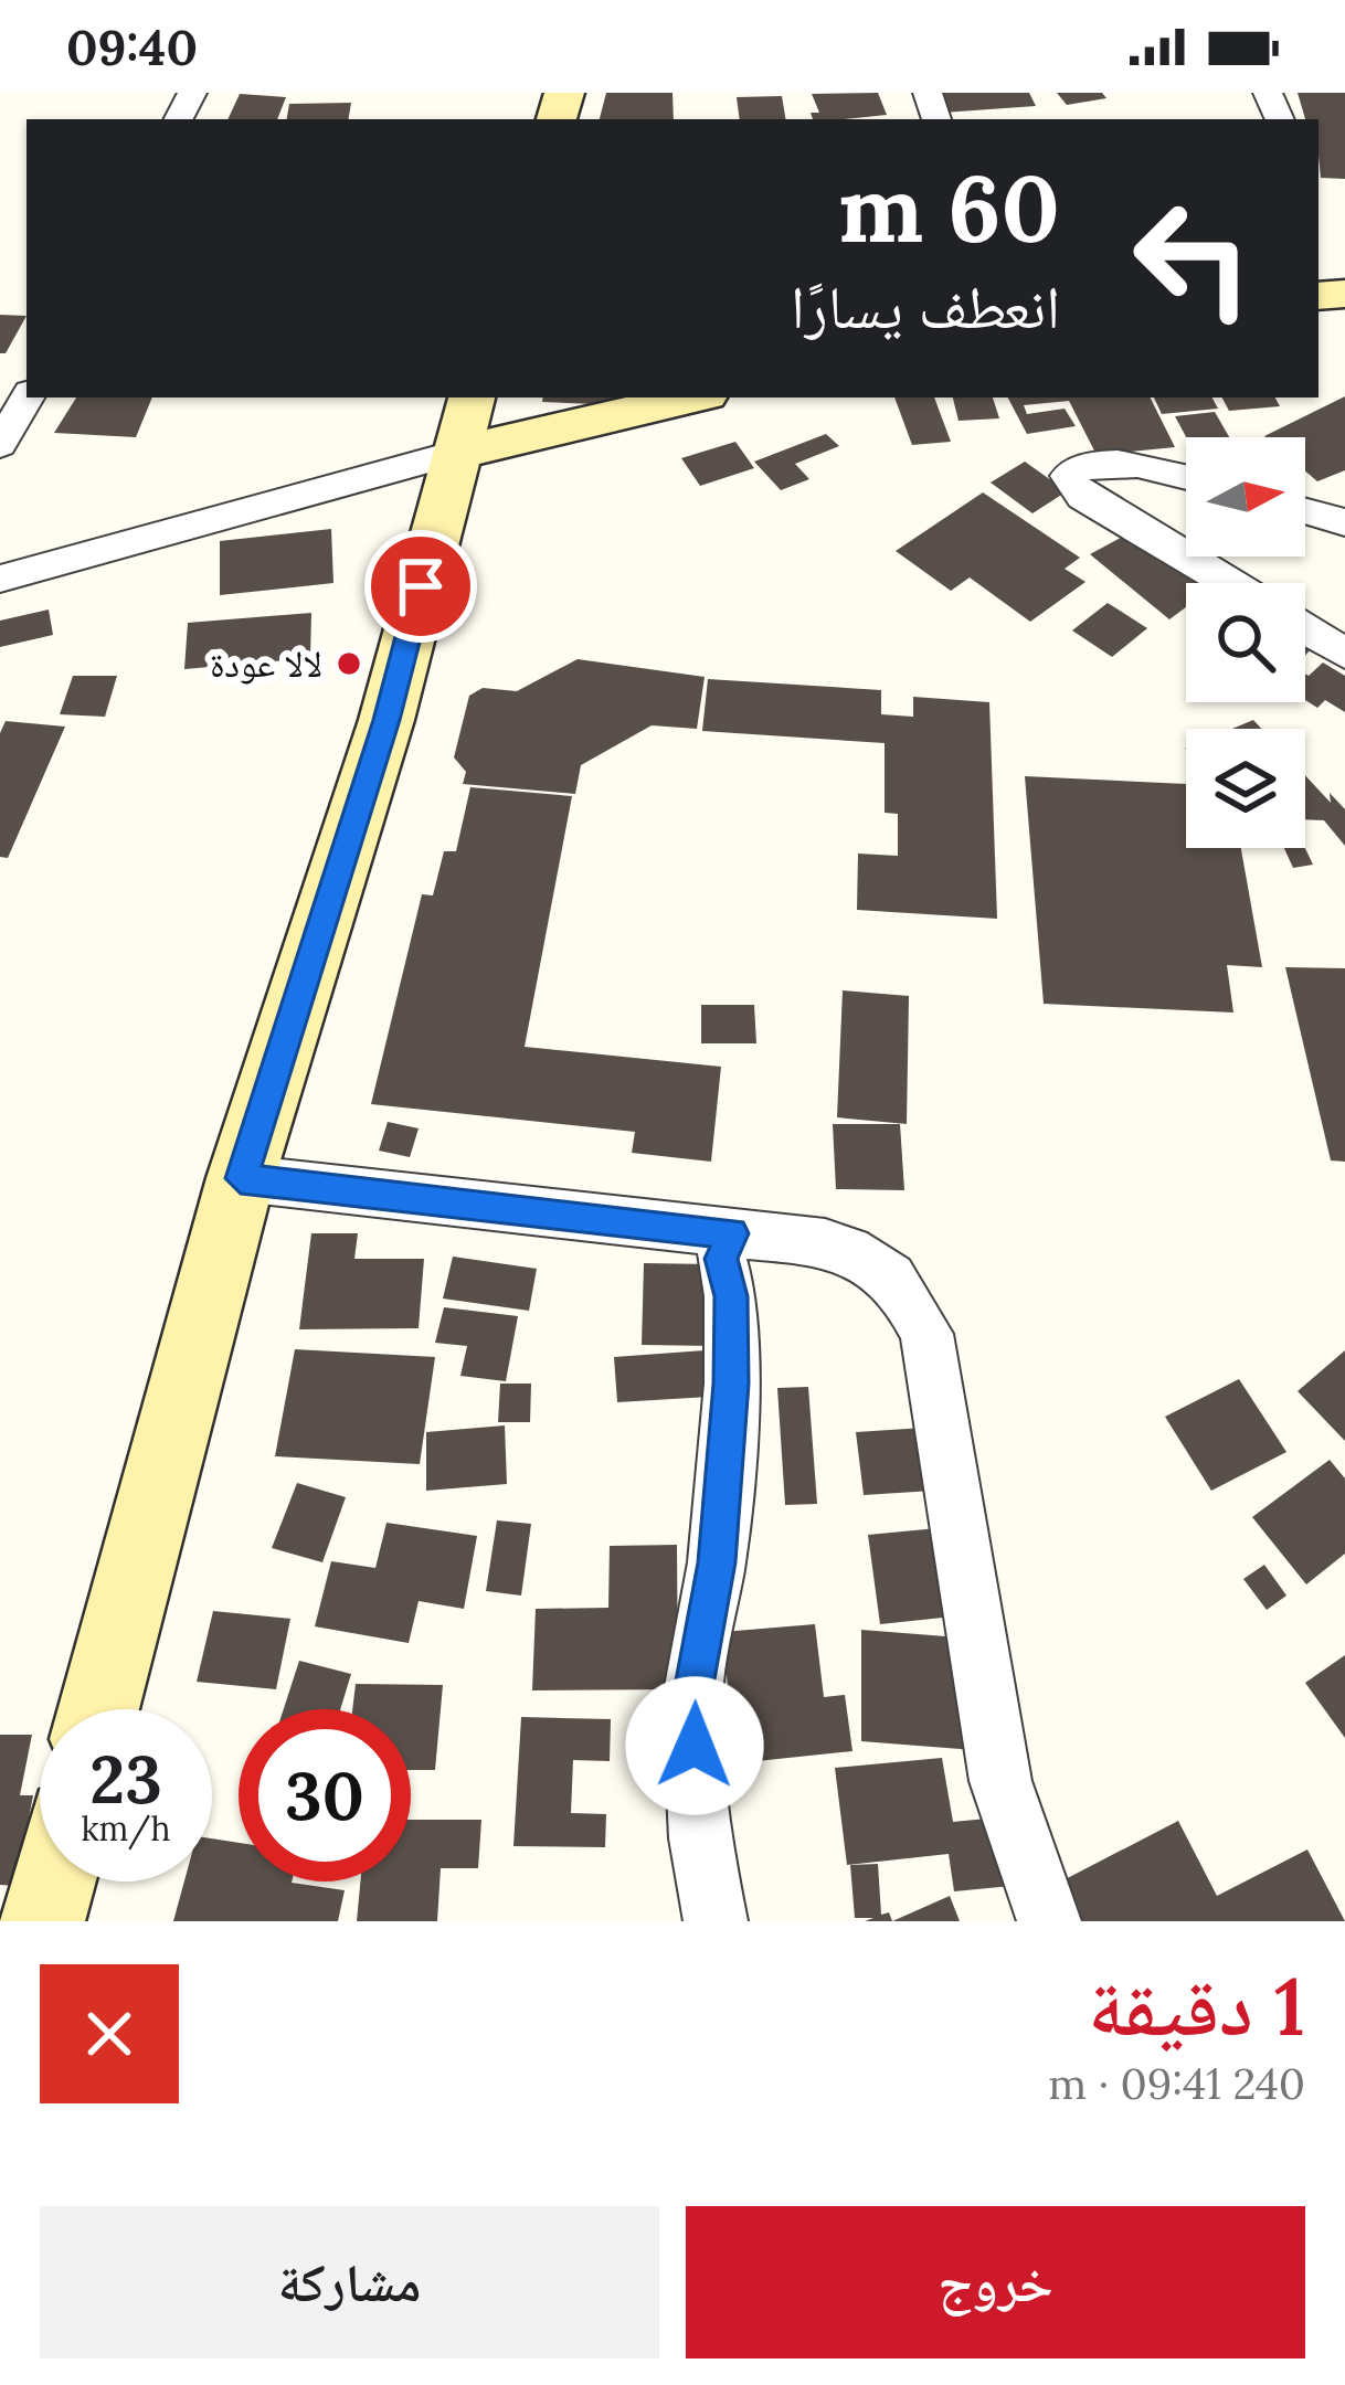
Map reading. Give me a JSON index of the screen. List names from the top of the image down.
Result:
{
  "places": ["لالا عودة"],
  "north": "right",
  "page": {
    "status": "09:40",
    "turn": ["60 m", "انعطف يسارًا"],
    "speed": "23 km/h",
    "limit": "30",
    "heading": ["1 دقيقة", "240 m · 09:41"],
    "buttons": ["خروج", "مشاركة"]
  }
}
